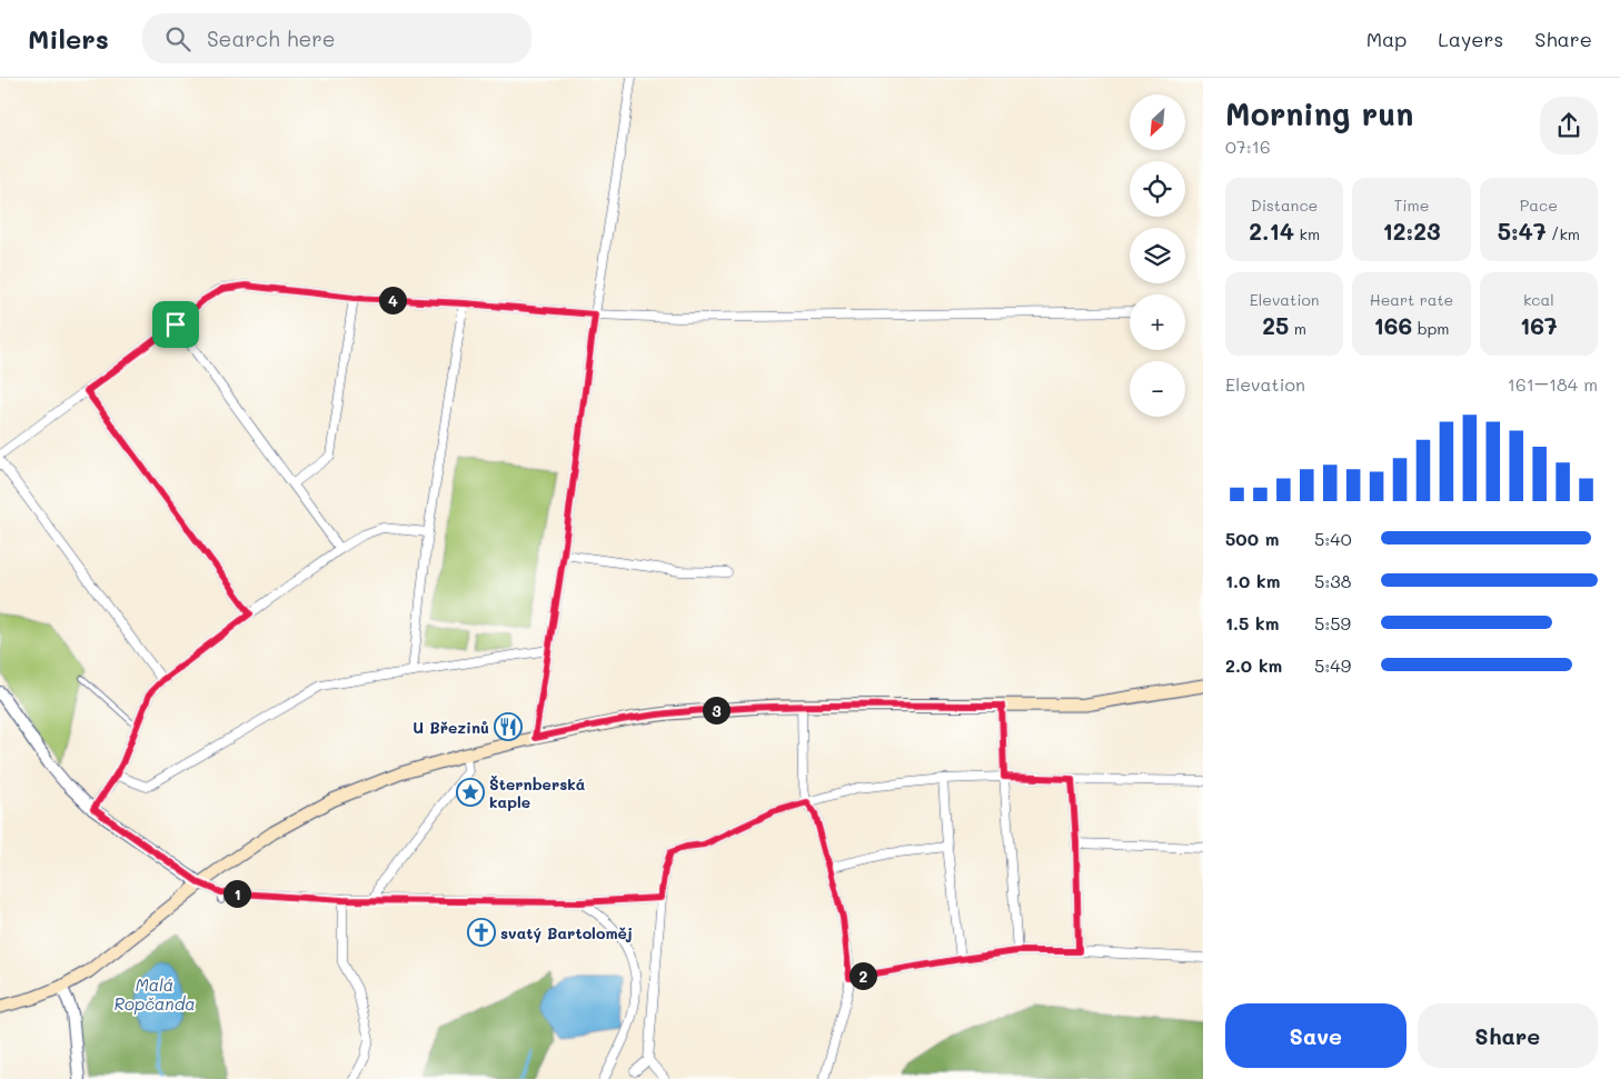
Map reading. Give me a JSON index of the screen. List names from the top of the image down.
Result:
{
  "water": ["Malá Ropčanda"],
  "places": {
    "restaurant": ["U Březinů"],
    "place": ["Šternberská kaple"],
    "church": ["svatý Bartoloměj"]
  },
  "north": "bottom left",
  "page": {
    "header": "Milers",
    "search": "Search here",
    "nav": ["Map", "Layers", "Share"],
    "heading": ["Morning run", "07:16"],
    "map_buttons": ["+", "−"],
    "stats": [
      ["Distance", "2.14 km"],
      ["Time", "12:23"],
      ["Pace", "5:47 /km"],
      ["Elevation", "25 m"],
      ["Heart rate", "166 bpm"],
      ["kcal", "167"]
    ],
    "pins": [
      "4",
      "3",
      "1",
      "2"
    ],
    "chart": ["Elevation", "161–184 m"],
    "list": [
      {
        "name": "500 m",
        "note": "5:40"
      },
      {
        "name": "1.0 km",
        "note": "5:38"
      },
      {
        "name": "1.5 km",
        "note": "5:59"
      },
      {
        "name": "2.0 km",
        "note": "5:49"
      }
    ],
    "buttons": ["Save", "Share"]
  }
}
